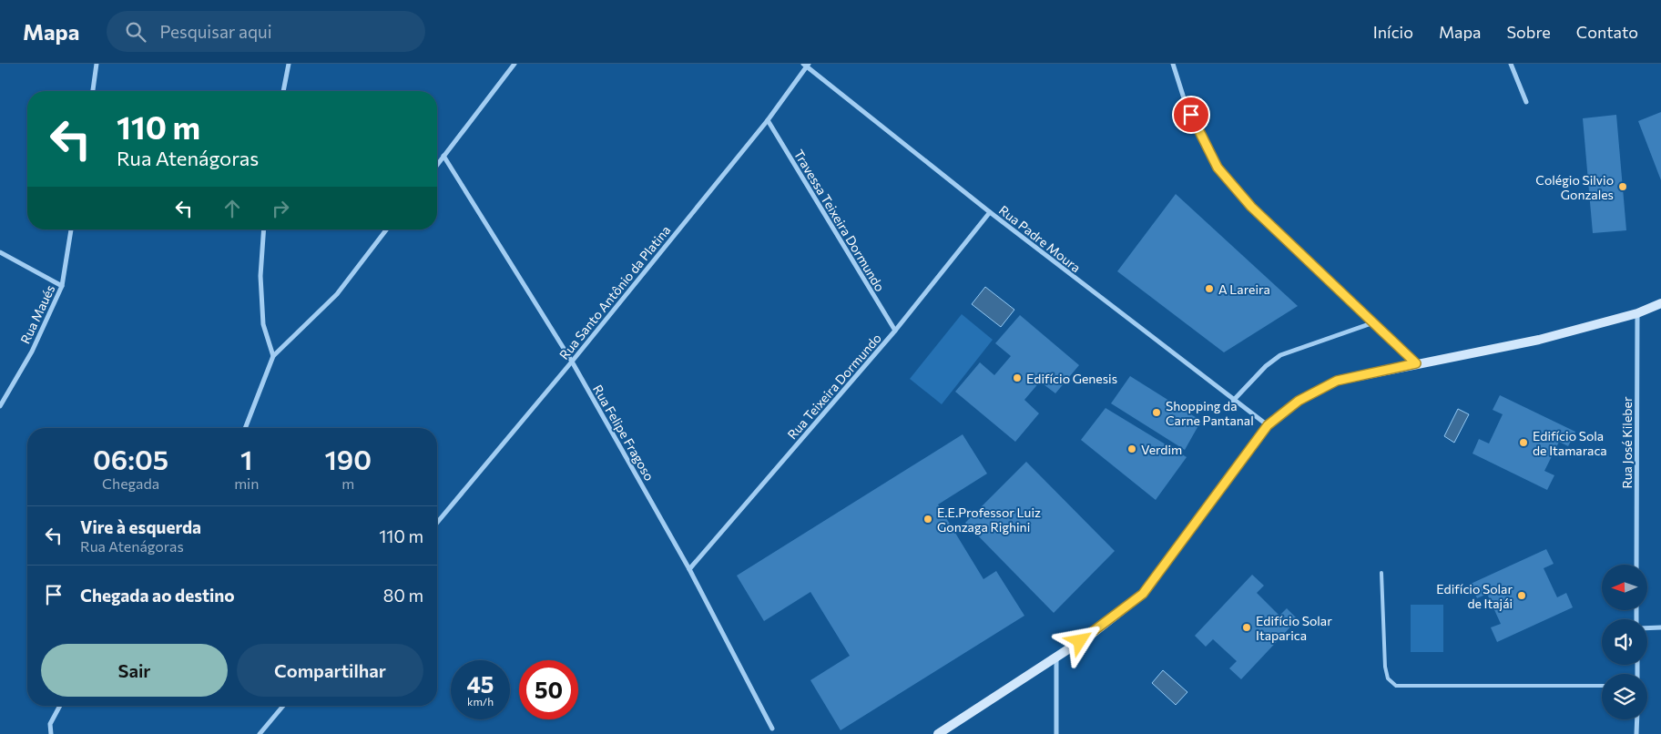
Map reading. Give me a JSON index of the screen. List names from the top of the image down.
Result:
{
  "streets": {
    "street": [
      "Travessa Teixeira Dormundo",
      "Rua Padre Moura",
      "Rua Santo Antônio da Platina",
      "Rua Maués",
      "Rua Teixeira Dormundo",
      "Rua Felipe Fragoso",
      "Rua José Kileber"
    ]
  },
  "crossings": [
    ["Travessa Teixeira Dormundo", "Rua Santo Antônio da Platina"],
    ["Travessa Teixeira Dormundo", "Rua Teixeira Dormundo"],
    ["Rua Padre Moura", "Rua Santo Antônio da Platina"],
    ["Rua Padre Moura", "Rua Teixeira Dormundo"],
    ["Rua Santo Antônio da Platina", "Rua Felipe Fragoso"],
    ["Rua Teixeira Dormundo", "Rua Felipe Fragoso"]
  ],
  "places": [
    "Colégio Silvio Gonzales",
    "A Lareira",
    "Edifício Genesis",
    "Shopping da Carne Pantanal",
    "Edifício Sola de Itamaraca",
    "Verdim",
    "E.E.Professor Luiz Gonzaga Righini",
    "Edifício Solar de Itajái",
    "Edifício Solar Itaparica"
  ],
  "north": "left",
  "page": {
    "header": "Mapa",
    "search": "Pesquisar aqui",
    "nav": [
      "Início",
      "Mapa",
      "Sobre",
      "Contato"
    ],
    "turn": ["110 m", "Rua Atenágoras"],
    "eta": [
      "06:05",
      "Chegada",
      "1",
      "min",
      "190",
      "m"
    ],
    "list": [
      {
        "name": "Vire à esquerda",
        "note": "Rua Atenágoras",
        "value": "110 m"
      },
      {
        "name": "Chegada ao destino",
        "value": "80 m"
      }
    ],
    "buttons": ["Sair", "Compartilhar"],
    "speed": "45 km/h",
    "limit": "50"
  }
}
